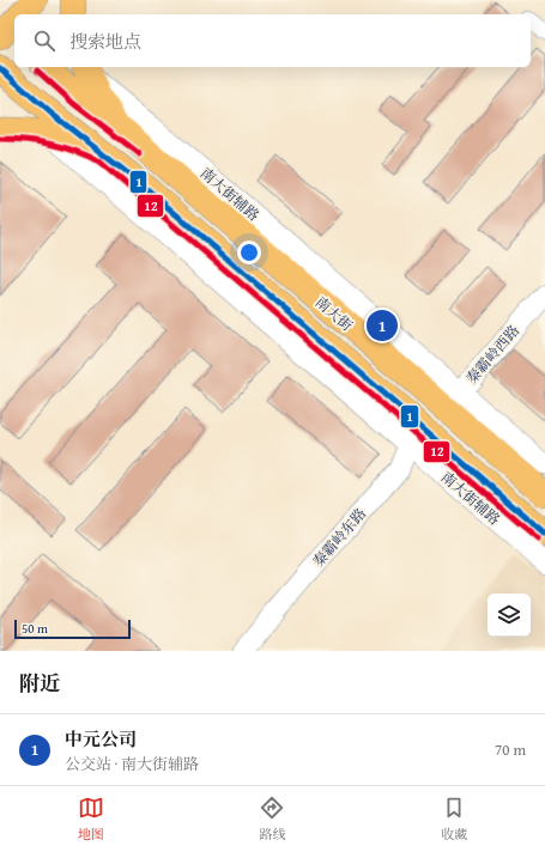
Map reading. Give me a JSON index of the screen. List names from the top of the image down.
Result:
{
  "streets": {
    "main road": ["南大街"],
    "street": ["南大街辅路", "秦霸岭西路", "秦霸岭东路"]
  },
  "crossings": [
    ["南大街辅路", "秦霸岭西路"],
    ["南大街辅路", "秦霸岭东路"],
    ["南大街", "秦霸岭西路"],
    ["南大街", "秦霸岭东路"]
  ],
  "lines": ["transit line 1", "transit line 12"],
  "scale_bar": "50 m",
  "page": {
    "search": "搜索地点",
    "pins": "1",
    "scale": "50 m",
    "heading": "附近",
    "list": [
      {
        "mark": "1",
        "name": "中元公司",
        "note": "公交站 · 南大街辅路",
        "value": "70 m"
      }
    ],
    "nav": ["地图", "路线", "收藏"]
  }
}
